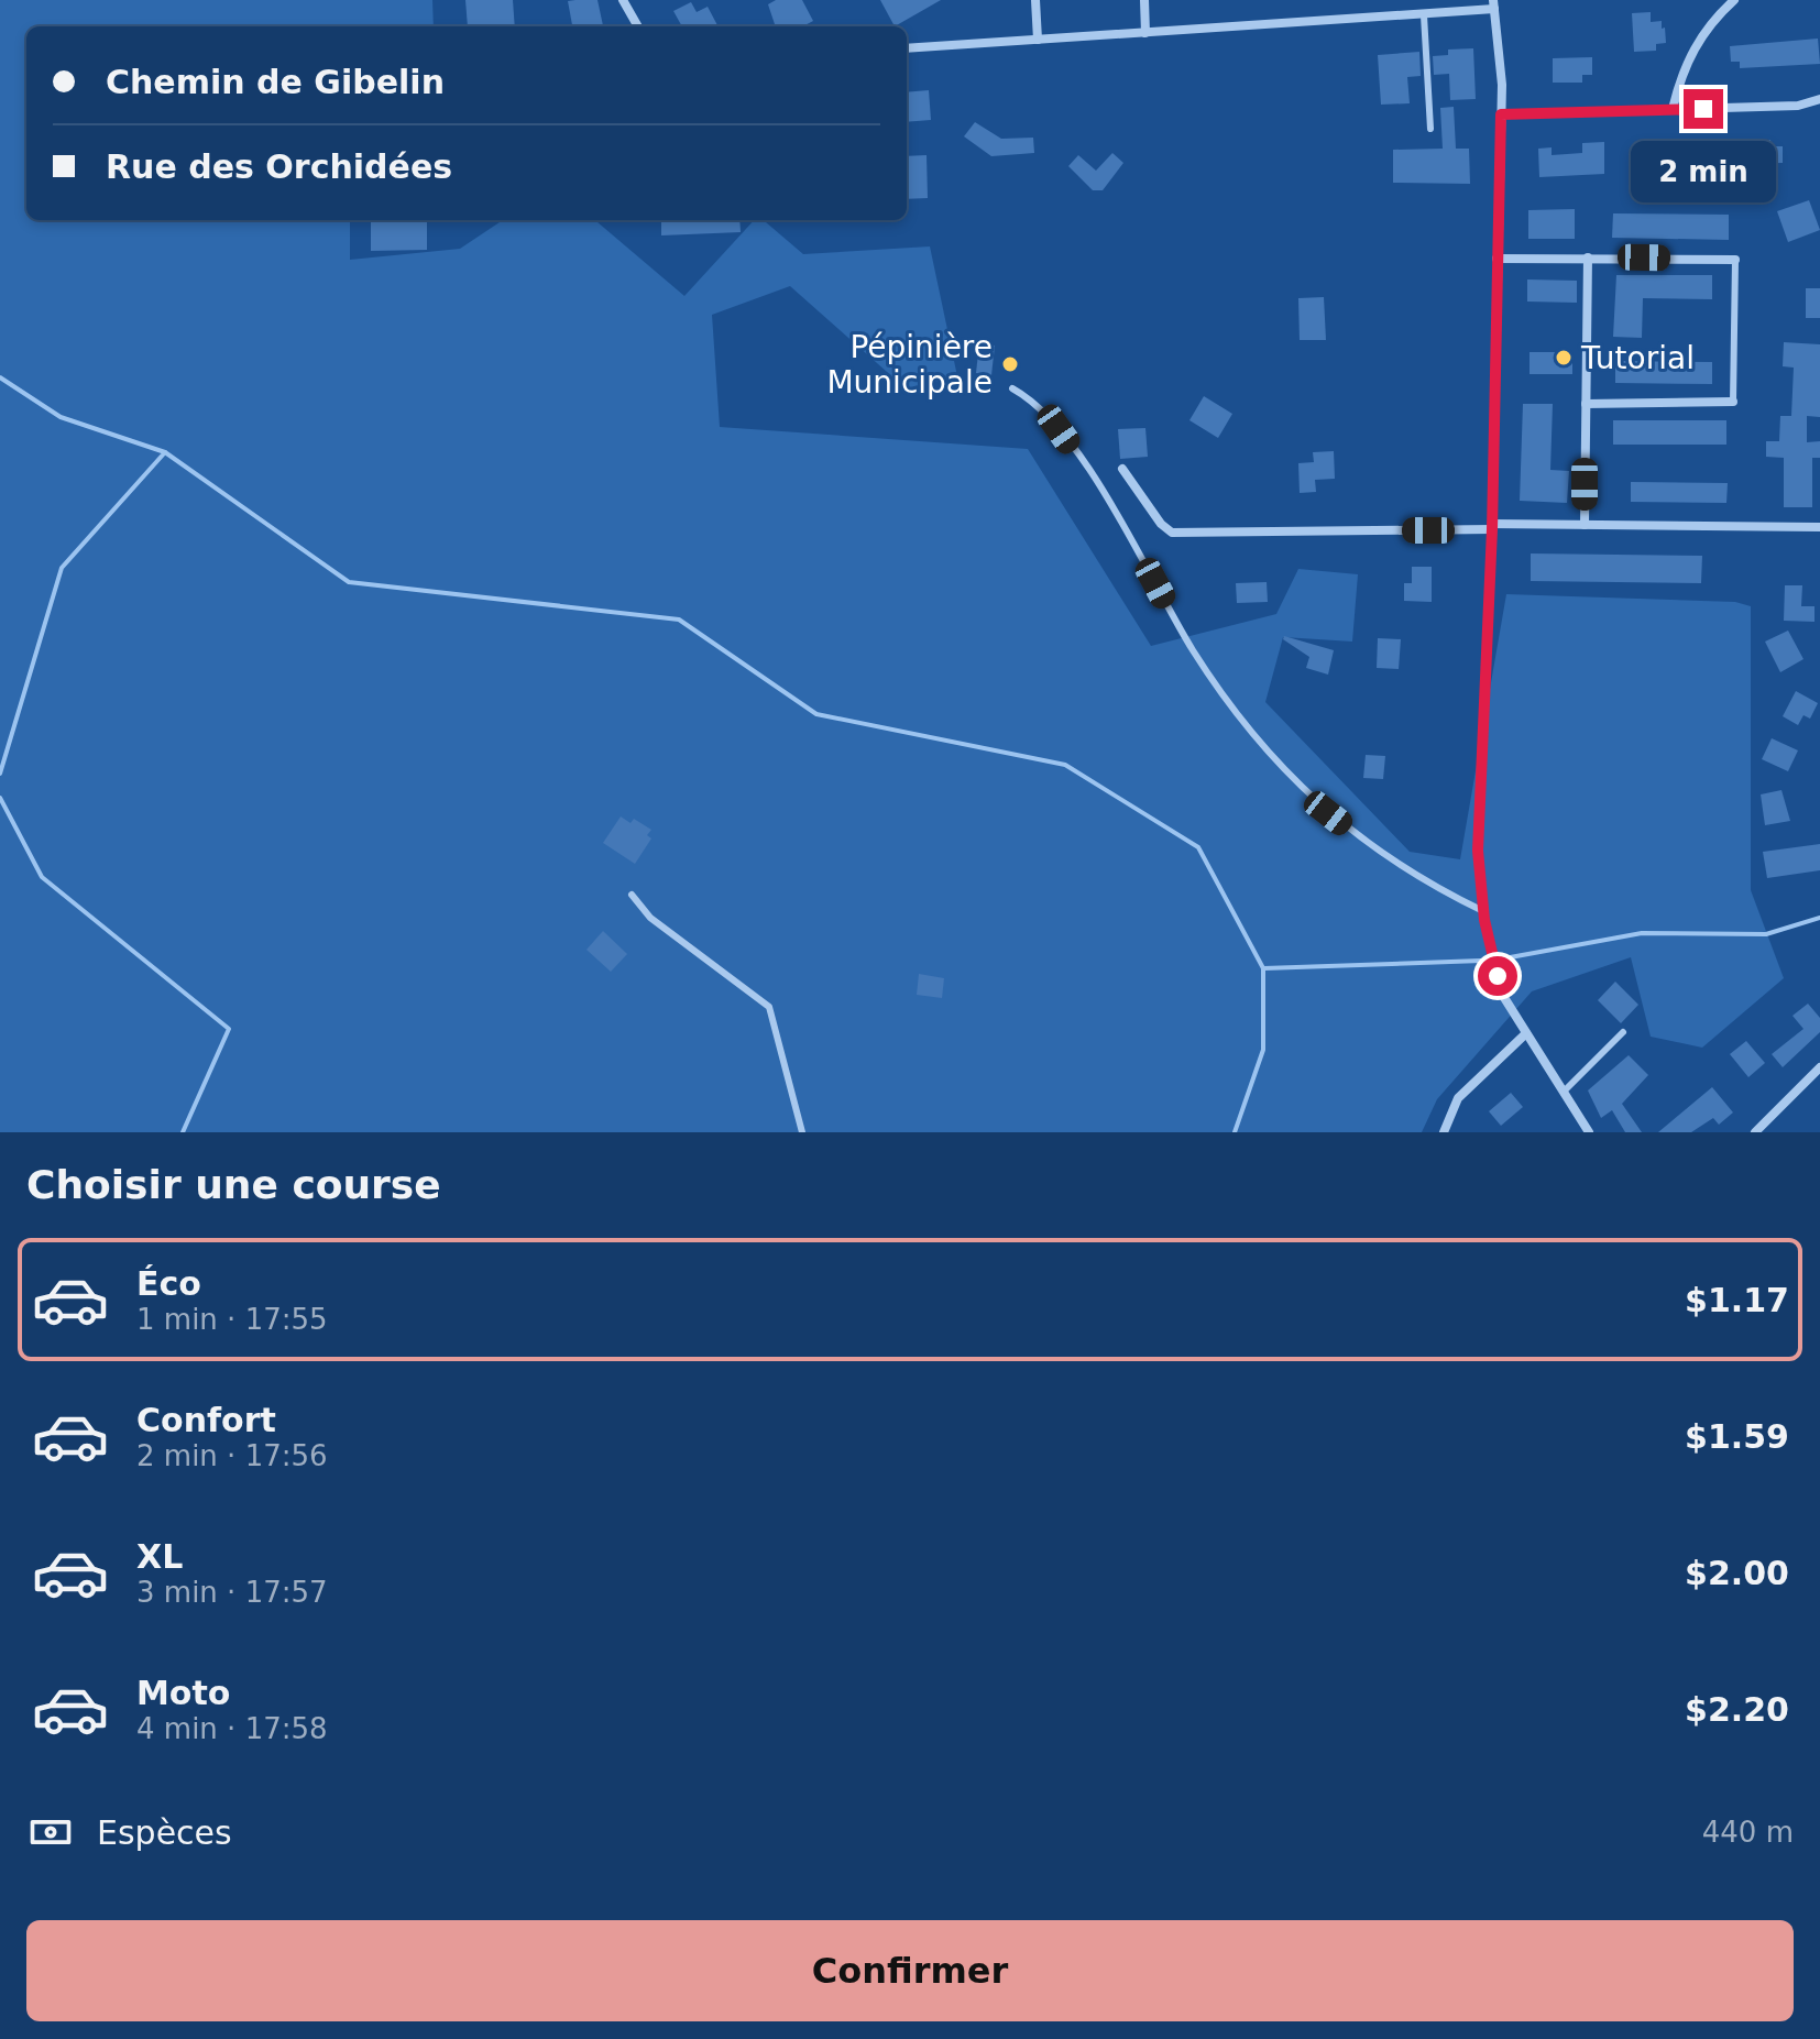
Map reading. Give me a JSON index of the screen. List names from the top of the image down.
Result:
{
  "places": ["Tutorial", "Pépinière Municipale"],
  "page": {
    "banner": ["Chemin de Gibelin", "Rue des Orchidées"],
    "bubble": "2 min",
    "heading": "Choisir une course",
    "list": [
      {
        "name": "Éco",
        "note": "1 min · 17:55",
        "value": "$1.17"
      },
      {
        "name": "Confort",
        "note": "2 min · 17:56",
        "value": "$1.59"
      },
      {
        "name": "XL",
        "note": "3 min · 17:57",
        "value": "$2.00"
      },
      {
        "name": "Moto",
        "note": "4 min · 17:58",
        "value": "$2.20"
      }
    ],
    "pay": ["Espèces", "440 m"],
    "buttons": "Confirmer"
  }
}
